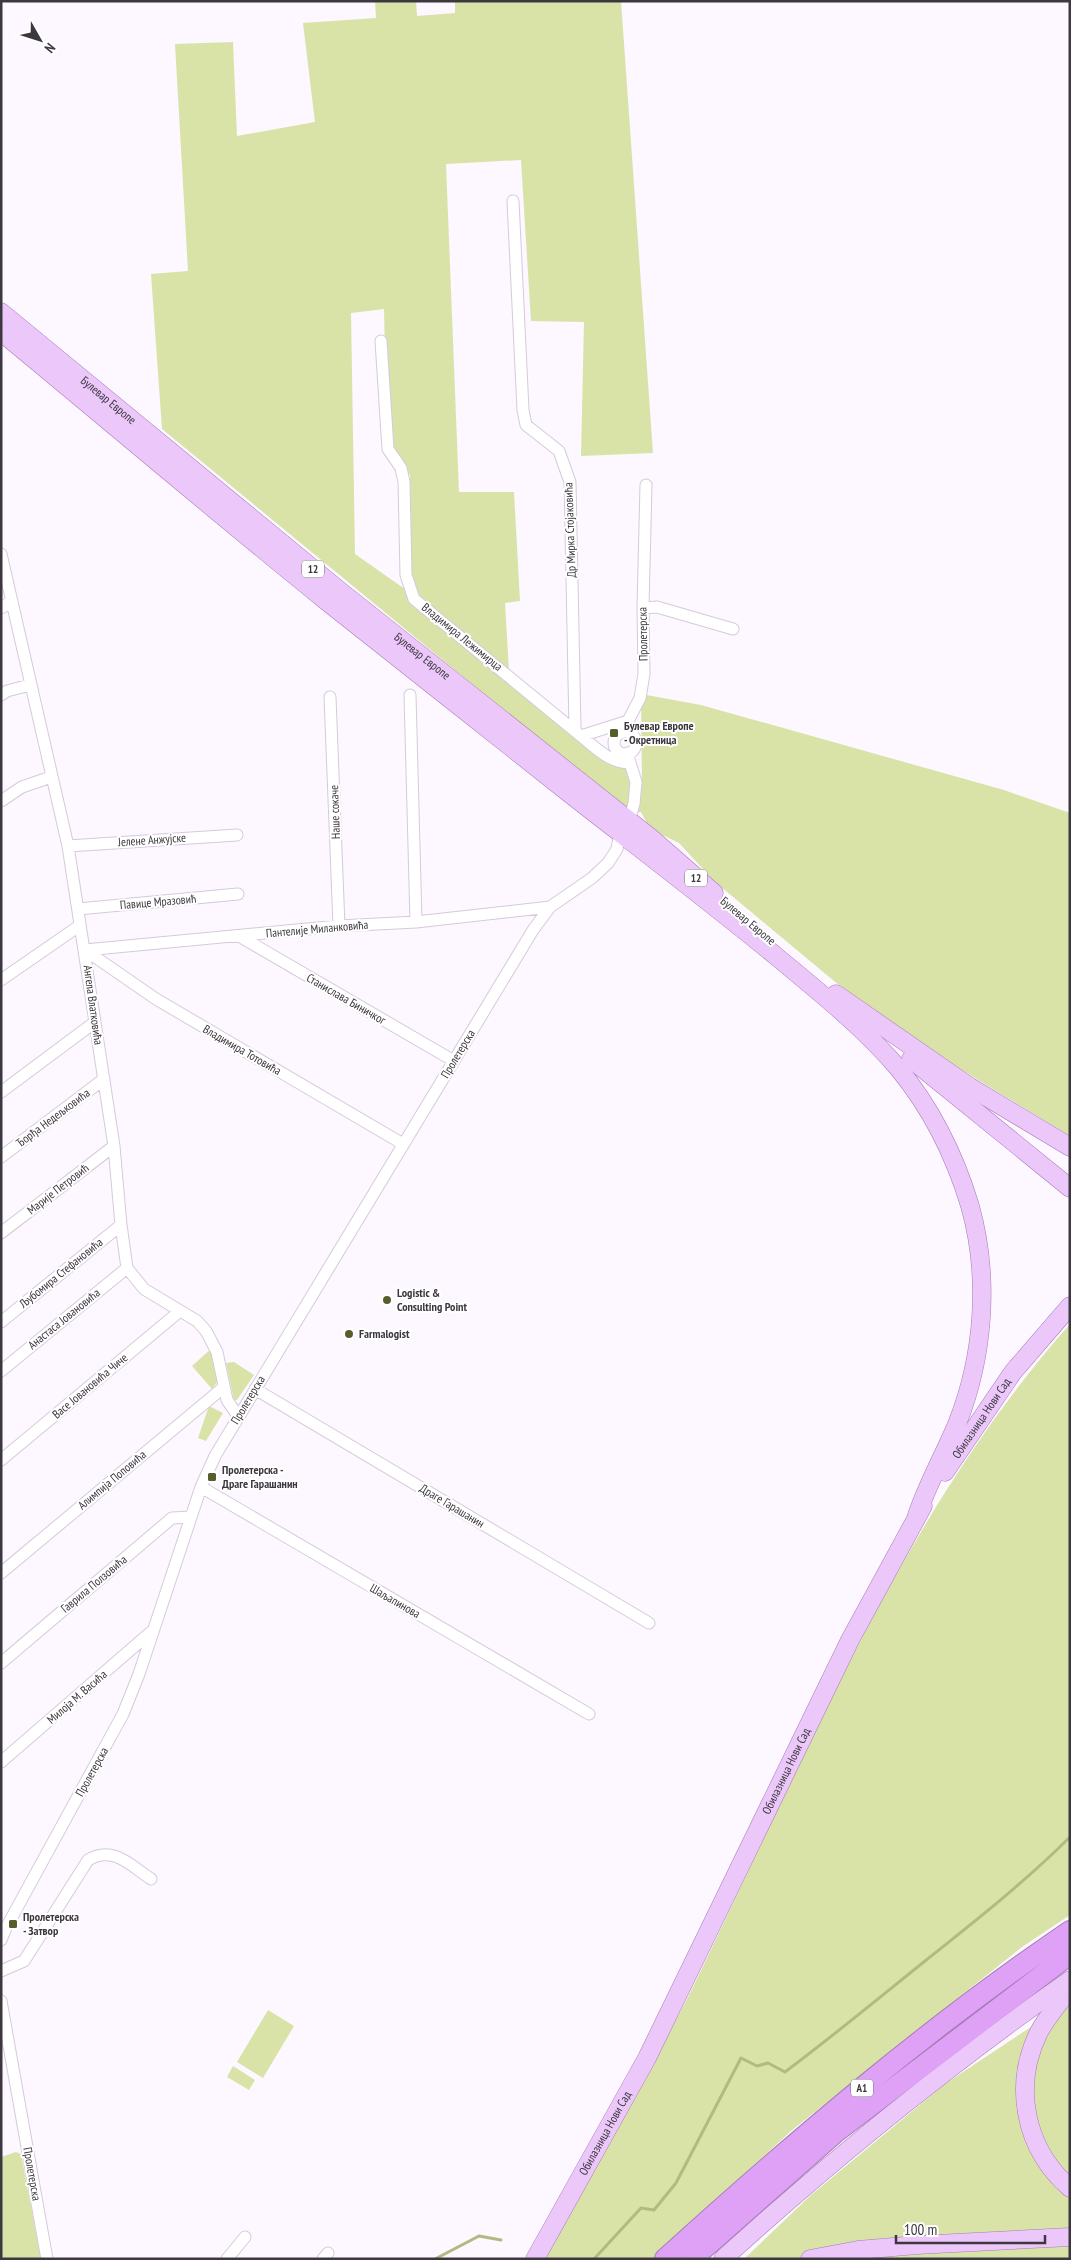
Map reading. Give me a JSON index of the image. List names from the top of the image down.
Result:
{
  "streets": {
    "highway": ["A1"],
    "main road": ["Булевар Европе", "12", "Обилазница Нови Сад"],
    "street": [
      "Др Мирка Стојаковића",
      "Пролетерска",
      "Владимира Лежимирца",
      "Наше сокаче",
      "Јелене Анжујске",
      "Павице Мразовић",
      "Пантелије Миланковића",
      "Станислава Биничког",
      "Ангела Влатковића",
      "Владимира Тотовића",
      "Ђорђа Недељковића",
      "Марије Петровић",
      "Љубомира Стефановића",
      "Анастаса Јовановића",
      "Васе Јовановића Чиче",
      "Алимпија Поповића",
      "Драге Гарашанин",
      "Гаврила Ползовића",
      "Шаљапинова",
      "Милоја М. Васића"
    ]
  },
  "crossings": [
    ["Булевар Европе", "Пролетерска"],
    ["Др Мирка Стојаковића", "Владимира Лежимирца"],
    ["Пролетерска", "Владимира Лежимирца"],
    ["Пролетерска", "Пантелије Миланковића"],
    ["Пролетерска", "Станислава Биничког"],
    ["Пролетерска", "Владимира Тотовића"],
    ["Пролетерска", "Драге Гарашанин"],
    ["Пролетерска", "Гаврила Ползовића"],
    ["Пролетерска", "Шаљапинова"],
    ["Пролетерска", "Милоја М. Васића"],
    ["Наше сокаче", "Пантелије Миланковића"],
    ["Јелене Анжујске", "Ангела Влатковића"],
    ["Павице Мразовић", "Ангела Влатковића"],
    ["Пантелије Миланковића", "Станислава Биничког"],
    ["Пантелије Миланковића", "Ангела Влатковића"],
    ["Пантелије Миланковића", "Владимира Тотовића"],
    ["Ангела Влатковића", "Владимира Тотовића"],
    ["Ангела Влатковића", "Ђорђа Недељковића"],
    ["Ангела Влатковића", "Марије Петровић"],
    ["Ангела Влатковића", "Љубомира Стефановића"],
    ["Ангела Влатковића", "Анастаса Јовановића"]
  ],
  "places": {
    "transit": ["Булевар Европе - Окретница", "Пролетерска - Драге Гарашанин", "Пролетерска - Затвор"],
    "other": ["Logistic & Consulting Point", "Farmalogist"]
  },
  "scale_bar": "100 m",
  "north": "bottom right"
}
